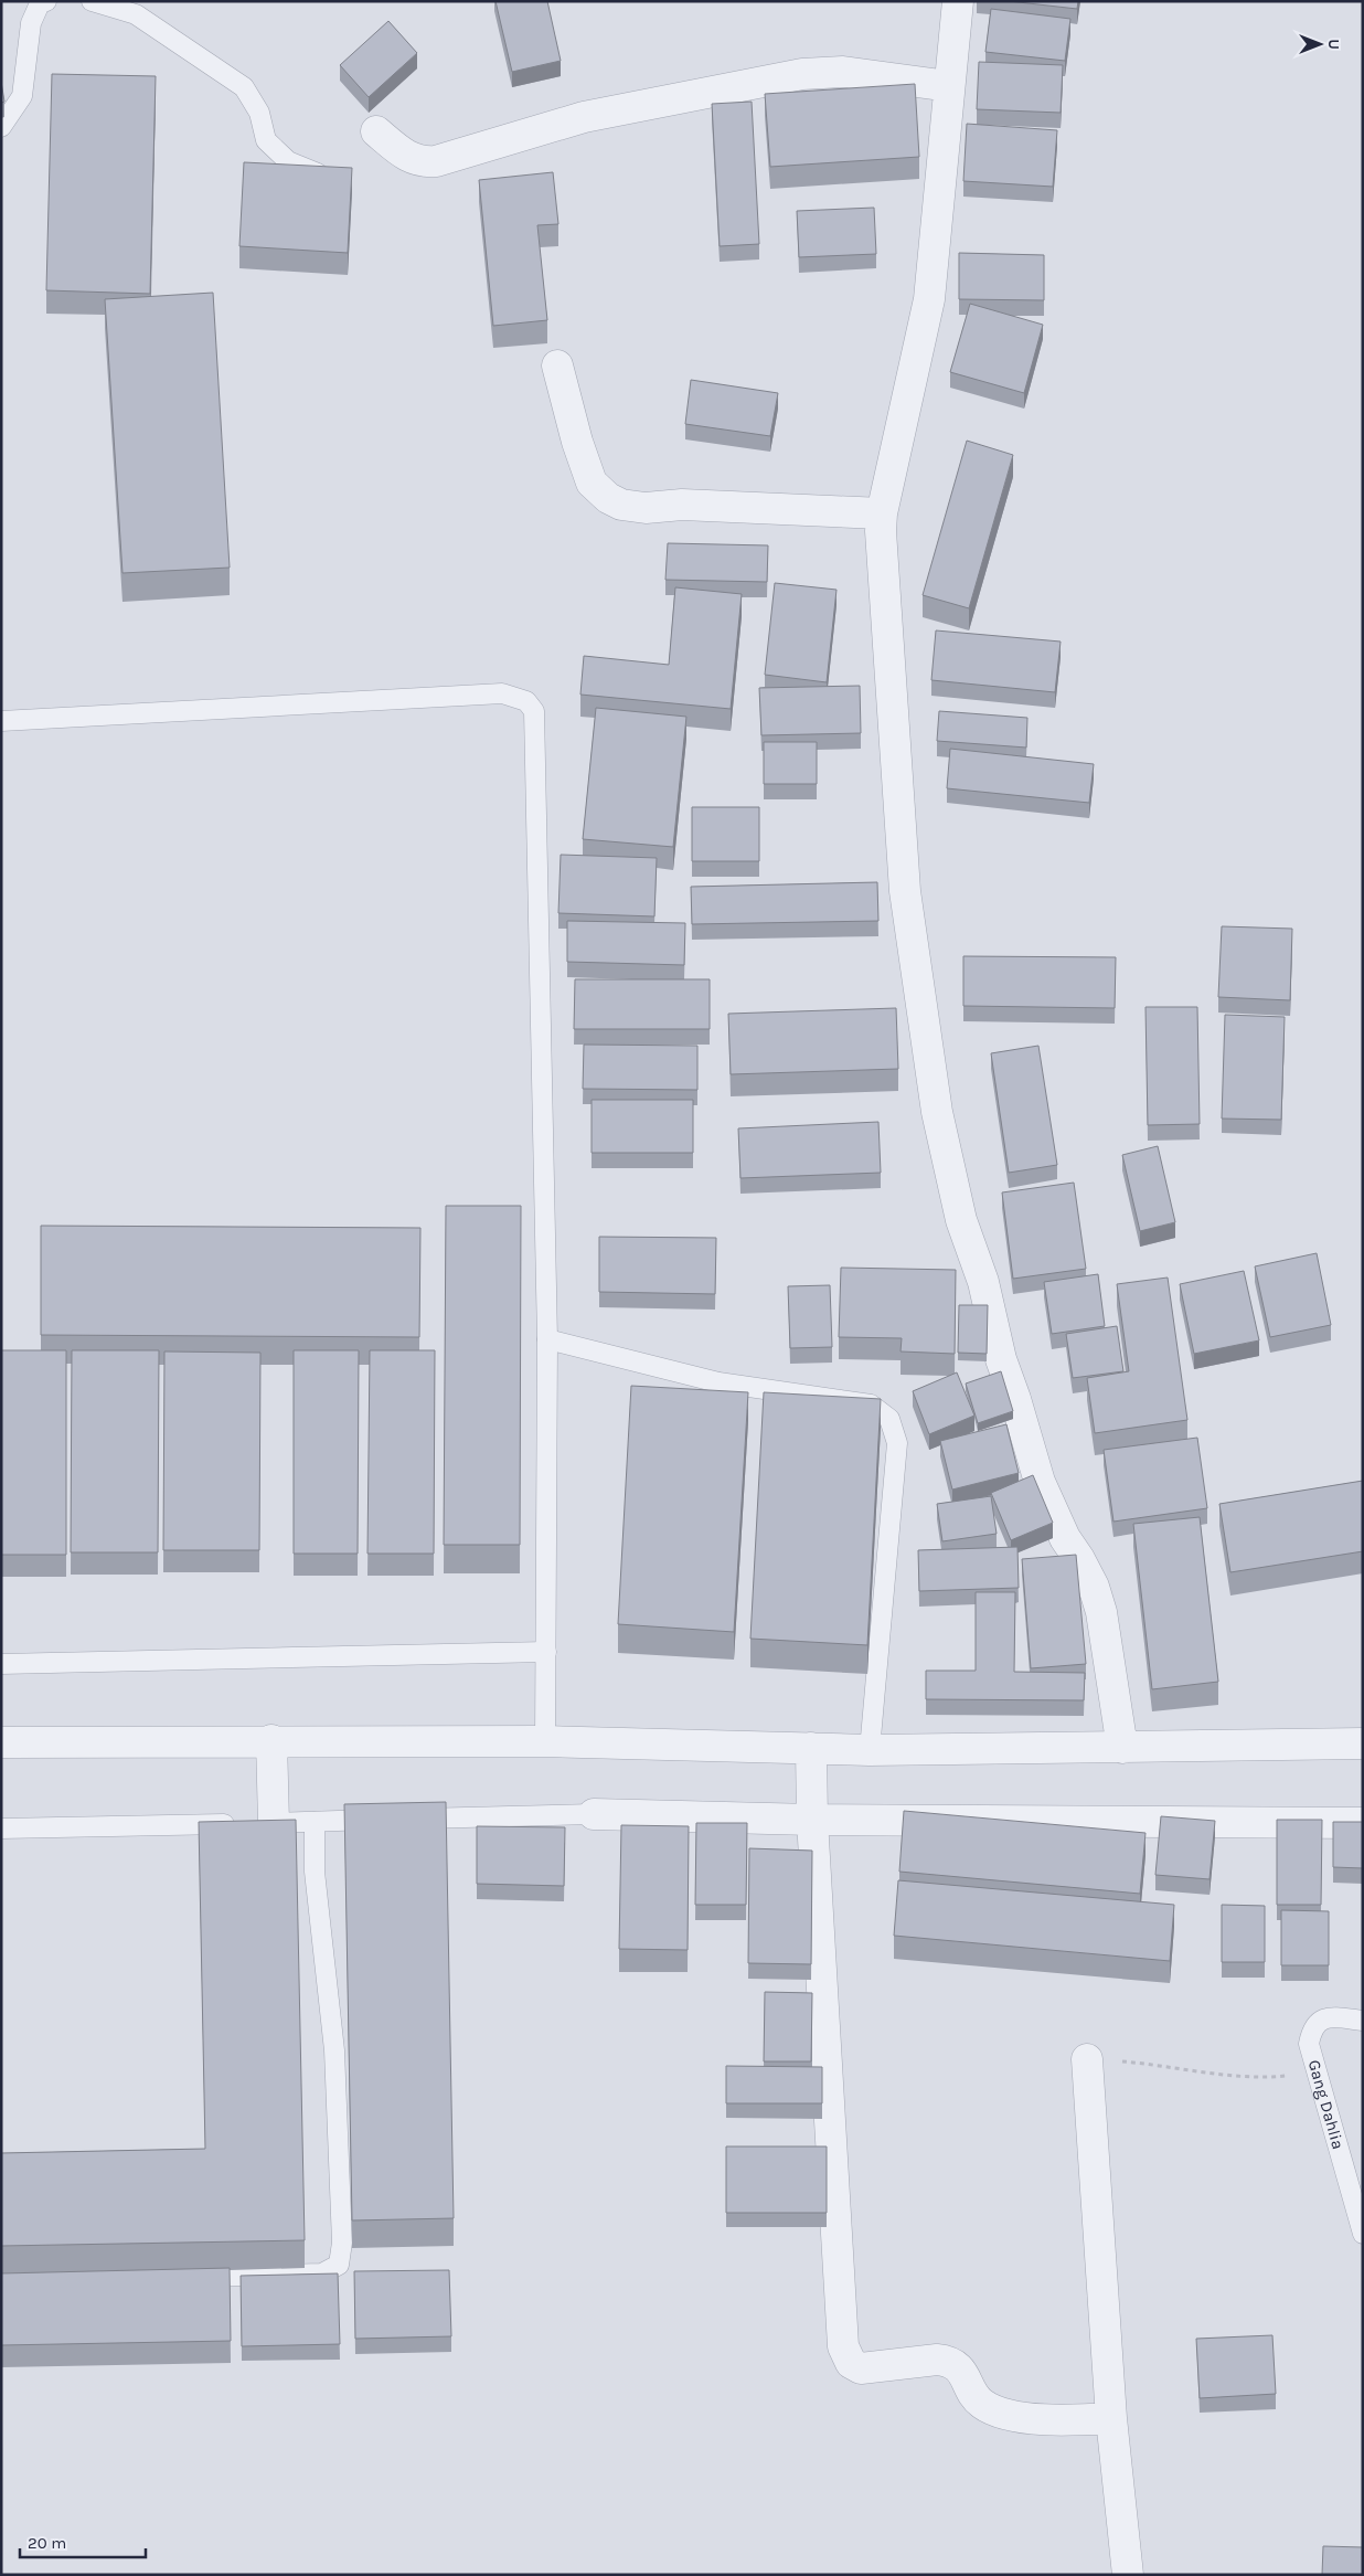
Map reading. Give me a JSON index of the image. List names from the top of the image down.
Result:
{
  "streets": {
    "lane": ["Gang Dahlia"]
  },
  "scale_bar": "20 m",
  "north": "right"
}
